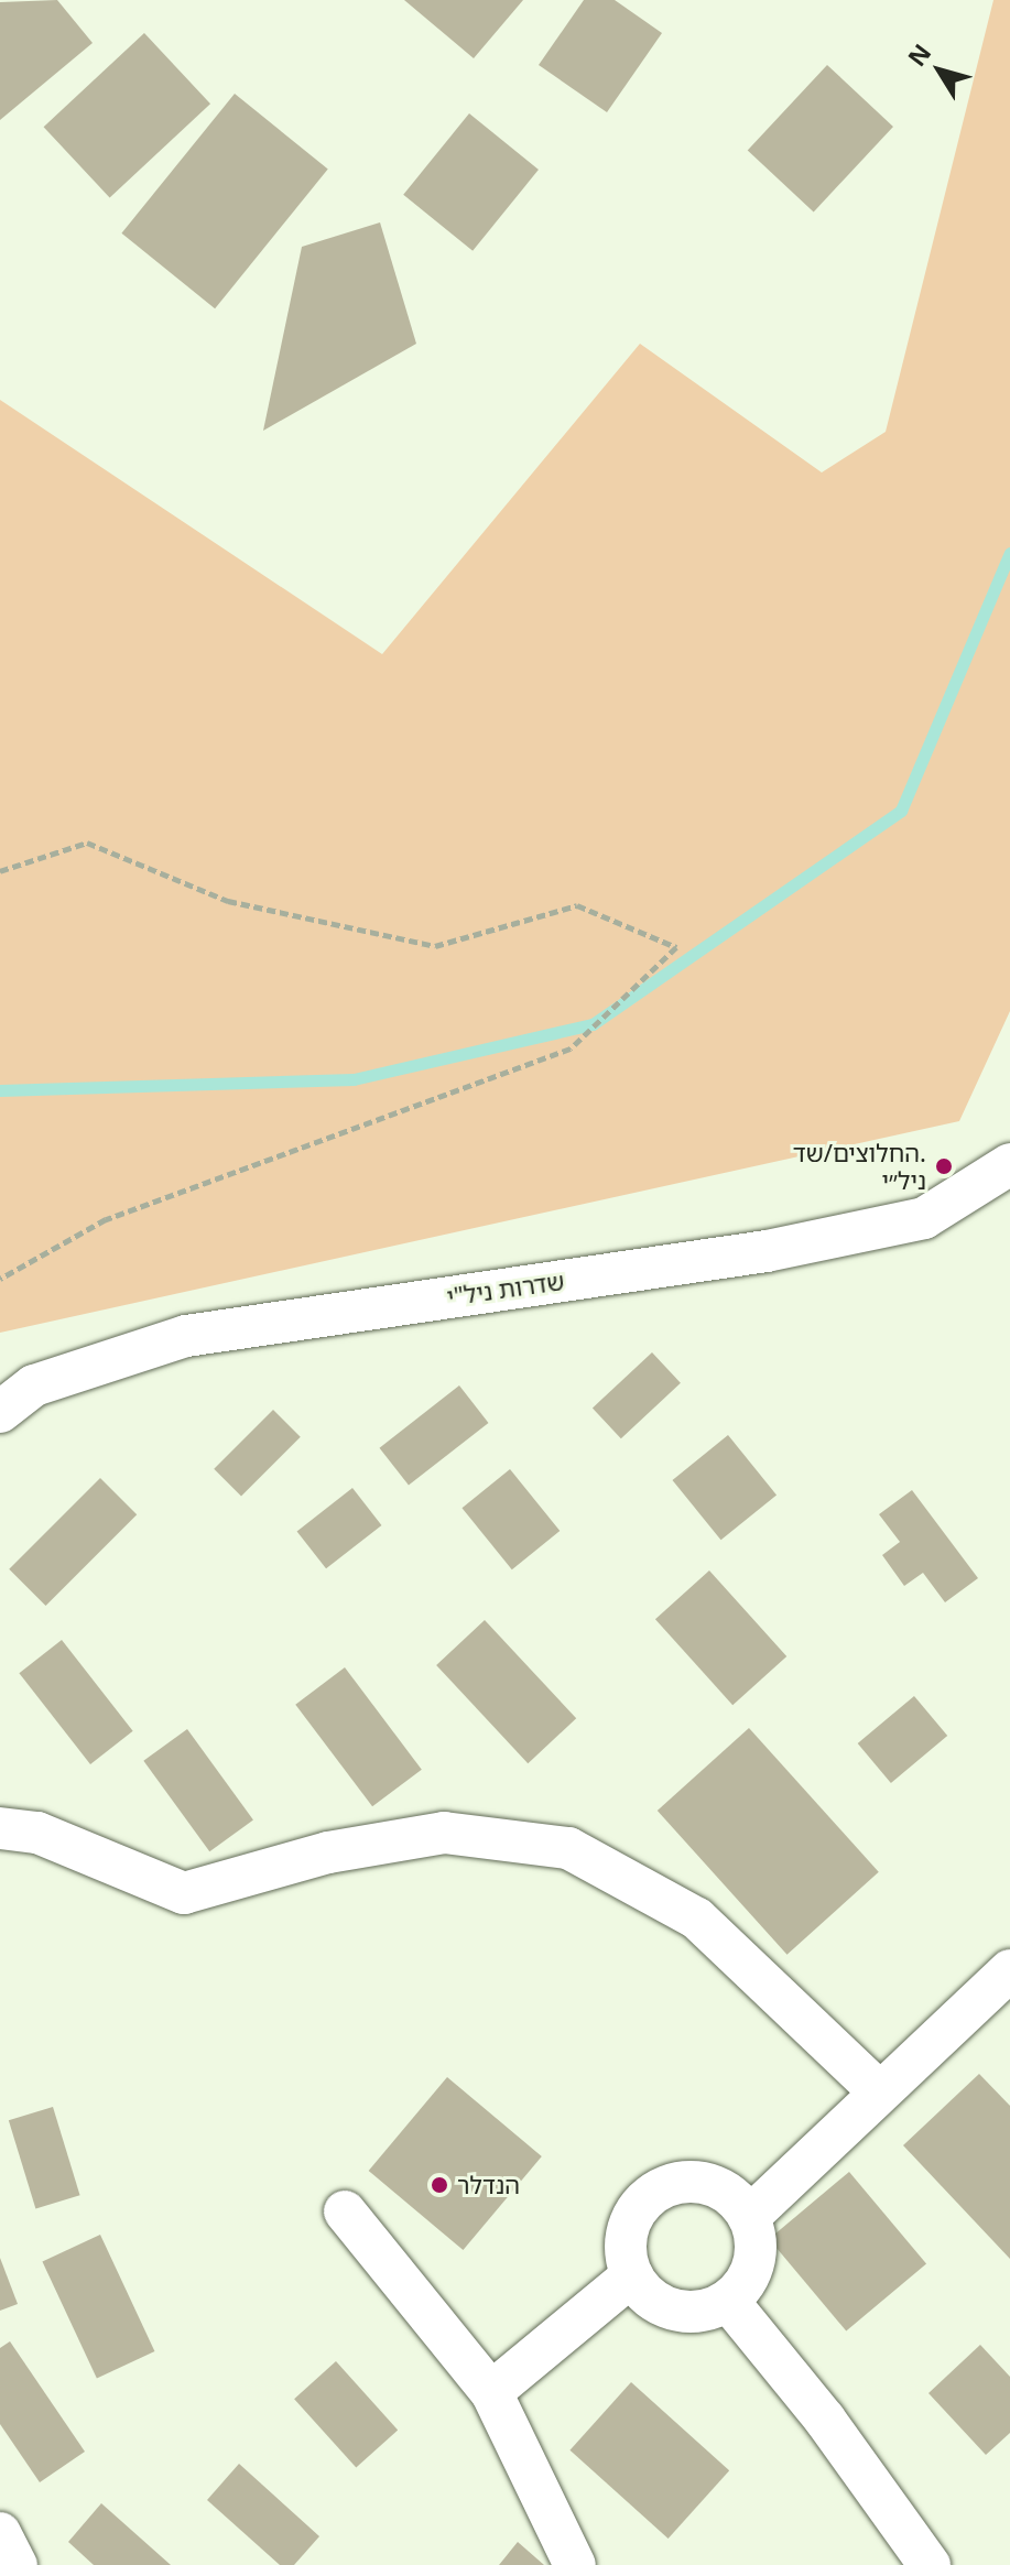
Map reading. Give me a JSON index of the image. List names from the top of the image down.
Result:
{
  "streets": {
    "street": ["שדרות ניל\"י"]
  },
  "places": ["החלוצים/שד. ניל״י", "הנדלר"],
  "north": "top left"
}
